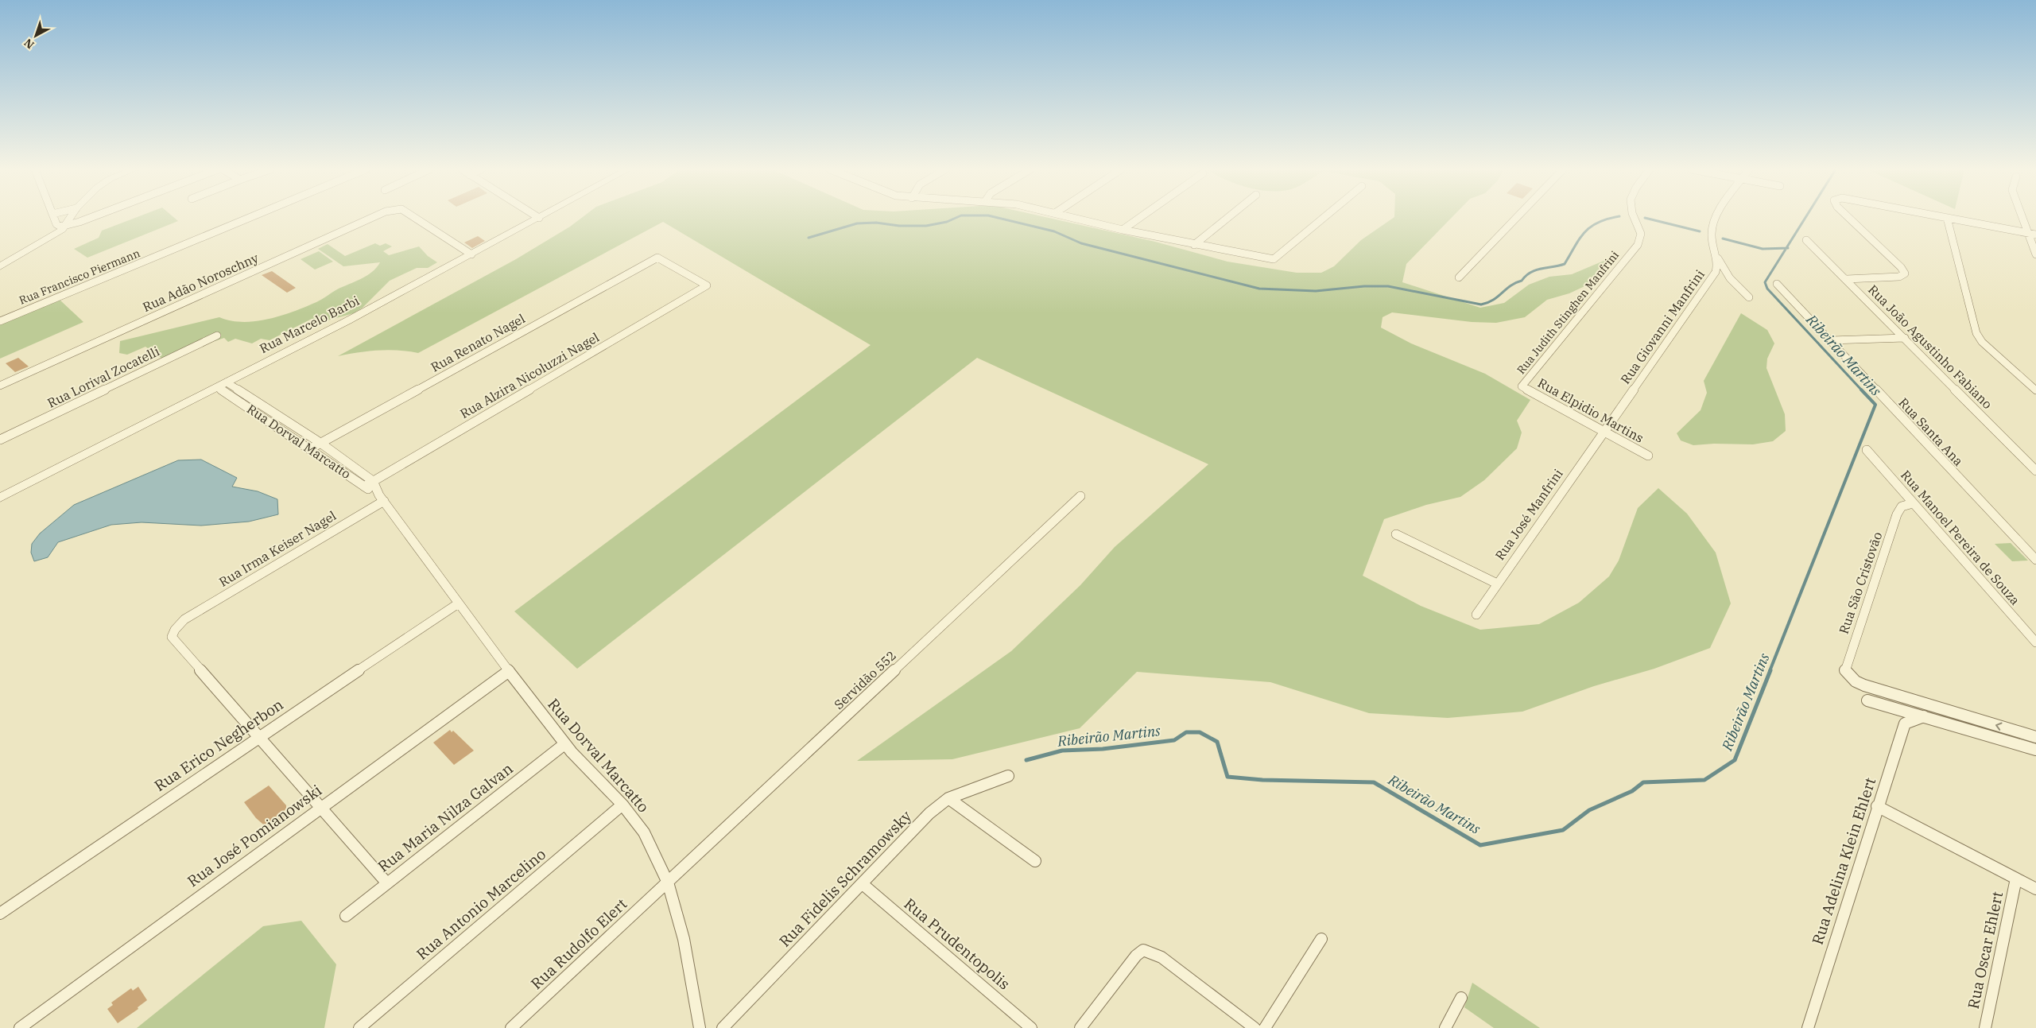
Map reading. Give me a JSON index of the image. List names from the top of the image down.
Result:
{
  "streets": {
    "street": [
      "Rua Francisco Piermann",
      "Rua Adão Noroschny",
      "Rua Judith Stinghen Manfrini",
      "Rua Marcelo Barbi",
      "Rua Giovanni Manfrini",
      "Rua Renato Nagel",
      "Rua João Agustinho Fabiano",
      "Rua Alzira Nicoluzzi Nagel",
      "Rua Lorival Zocatelli",
      "Rua Elpidio Martins",
      "Rua Santa Ana",
      "Rua Dorval Marcatto",
      "Rua José Manfrini",
      "Rua Manoel Pereira de Souza",
      "Rua Irma Keiser Nagel",
      "Rua São Cristovão",
      "Servidão 552",
      "Rua Erico Negherbon",
      "Rua Maria Nilza Galvan",
      "Rua José Pomianowski",
      "Rua Adelina Klein Ehlert",
      "Rua Fidelis Schramowsky",
      "Rua Antonio Marcelino",
      "Rua Rudolfo Elert",
      "Rua Prudentopolis",
      "Rua Oscar Ehlert"
    ]
  },
  "crossings": [
    ["Rua Adão Noroschny", "Rua Marcelo Barbi"],
    ["Rua Judith Stinghen Manfrini", "Rua Elpidio Martins"],
    ["Rua Marcelo Barbi", "Rua Dorval Marcatto"],
    ["Rua Giovanni Manfrini", "Rua Elpidio Martins"],
    ["Rua Giovanni Manfrini", "Rua José Manfrini"],
    ["Rua Renato Nagel", "Rua Alzira Nicoluzzi Nagel"],
    ["Rua Renato Nagel", "Rua Dorval Marcatto"],
    ["Rua Alzira Nicoluzzi Nagel", "Rua Dorval Marcatto"],
    ["Rua Elpidio Martins", "Rua José Manfrini"],
    ["Rua Dorval Marcatto", "Rua Irma Keiser Nagel"],
    ["Rua Dorval Marcatto", "Servidão 552"],
    ["Rua Dorval Marcatto", "Rua Erico Negherbon"],
    ["Rua Dorval Marcatto", "Rua Maria Nilza Galvan"],
    ["Rua Dorval Marcatto", "Rua José Pomianowski"],
    ["Rua Dorval Marcatto", "Rua Antonio Marcelino"],
    ["Rua Dorval Marcatto", "Rua Rudolfo Elert"],
    ["Rua Manoel Pereira de Souza", "Rua São Cristovão"],
    ["Rua Irma Keiser Nagel", "Rua Erico Negherbon"],
    ["Servidão 552", "Rua Rudolfo Elert"],
    ["Rua Fidelis Schramowsky", "Rua Prudentopolis"]
  ],
  "water": ["Ribeirão Martins"],
  "north": "bottom left"
}
